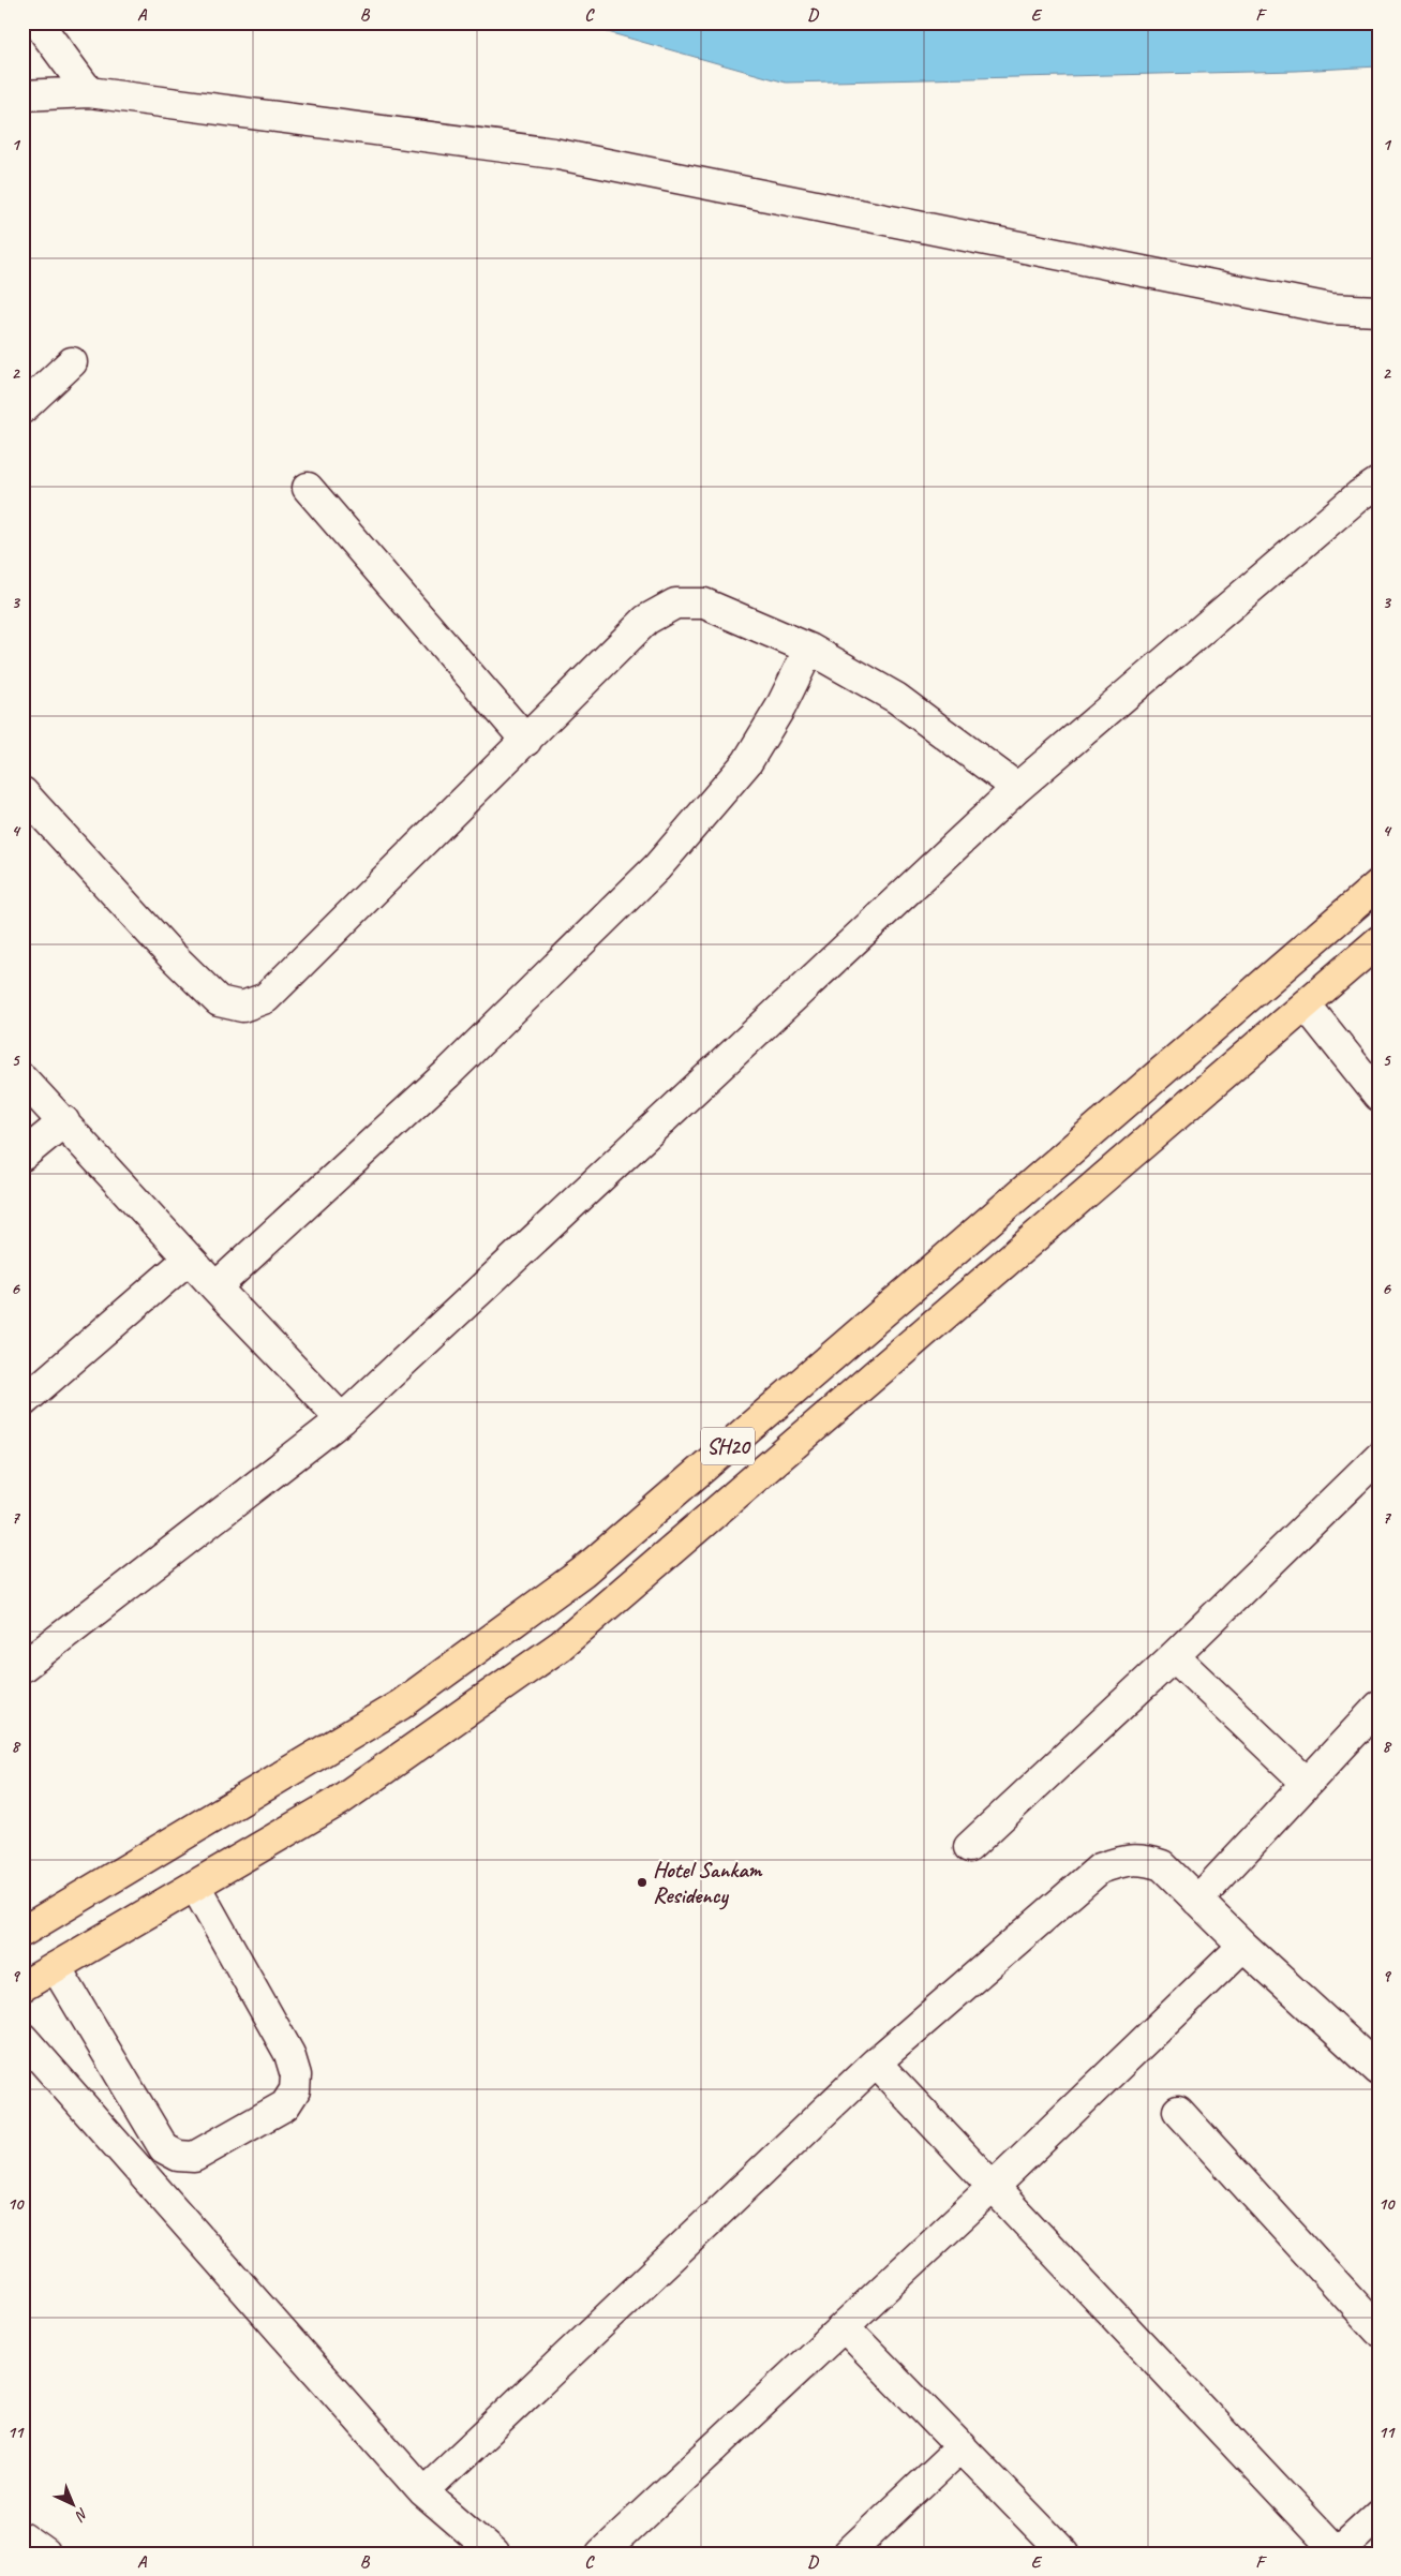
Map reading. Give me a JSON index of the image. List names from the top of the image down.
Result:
{
  "streets": {
    "main road": ["SH20"]
  },
  "places": ["Hotel Sankam Residency"],
  "north": "bottom right",
  "grid": {
    "columns": [
      "A",
      "B",
      "C",
      "D",
      "E",
      "F"
    ],
    "rows": [
      "1",
      "2",
      "3",
      "4",
      "5",
      "6",
      "7",
      "8",
      "9",
      "10",
      "11"
    ]
  }
}
